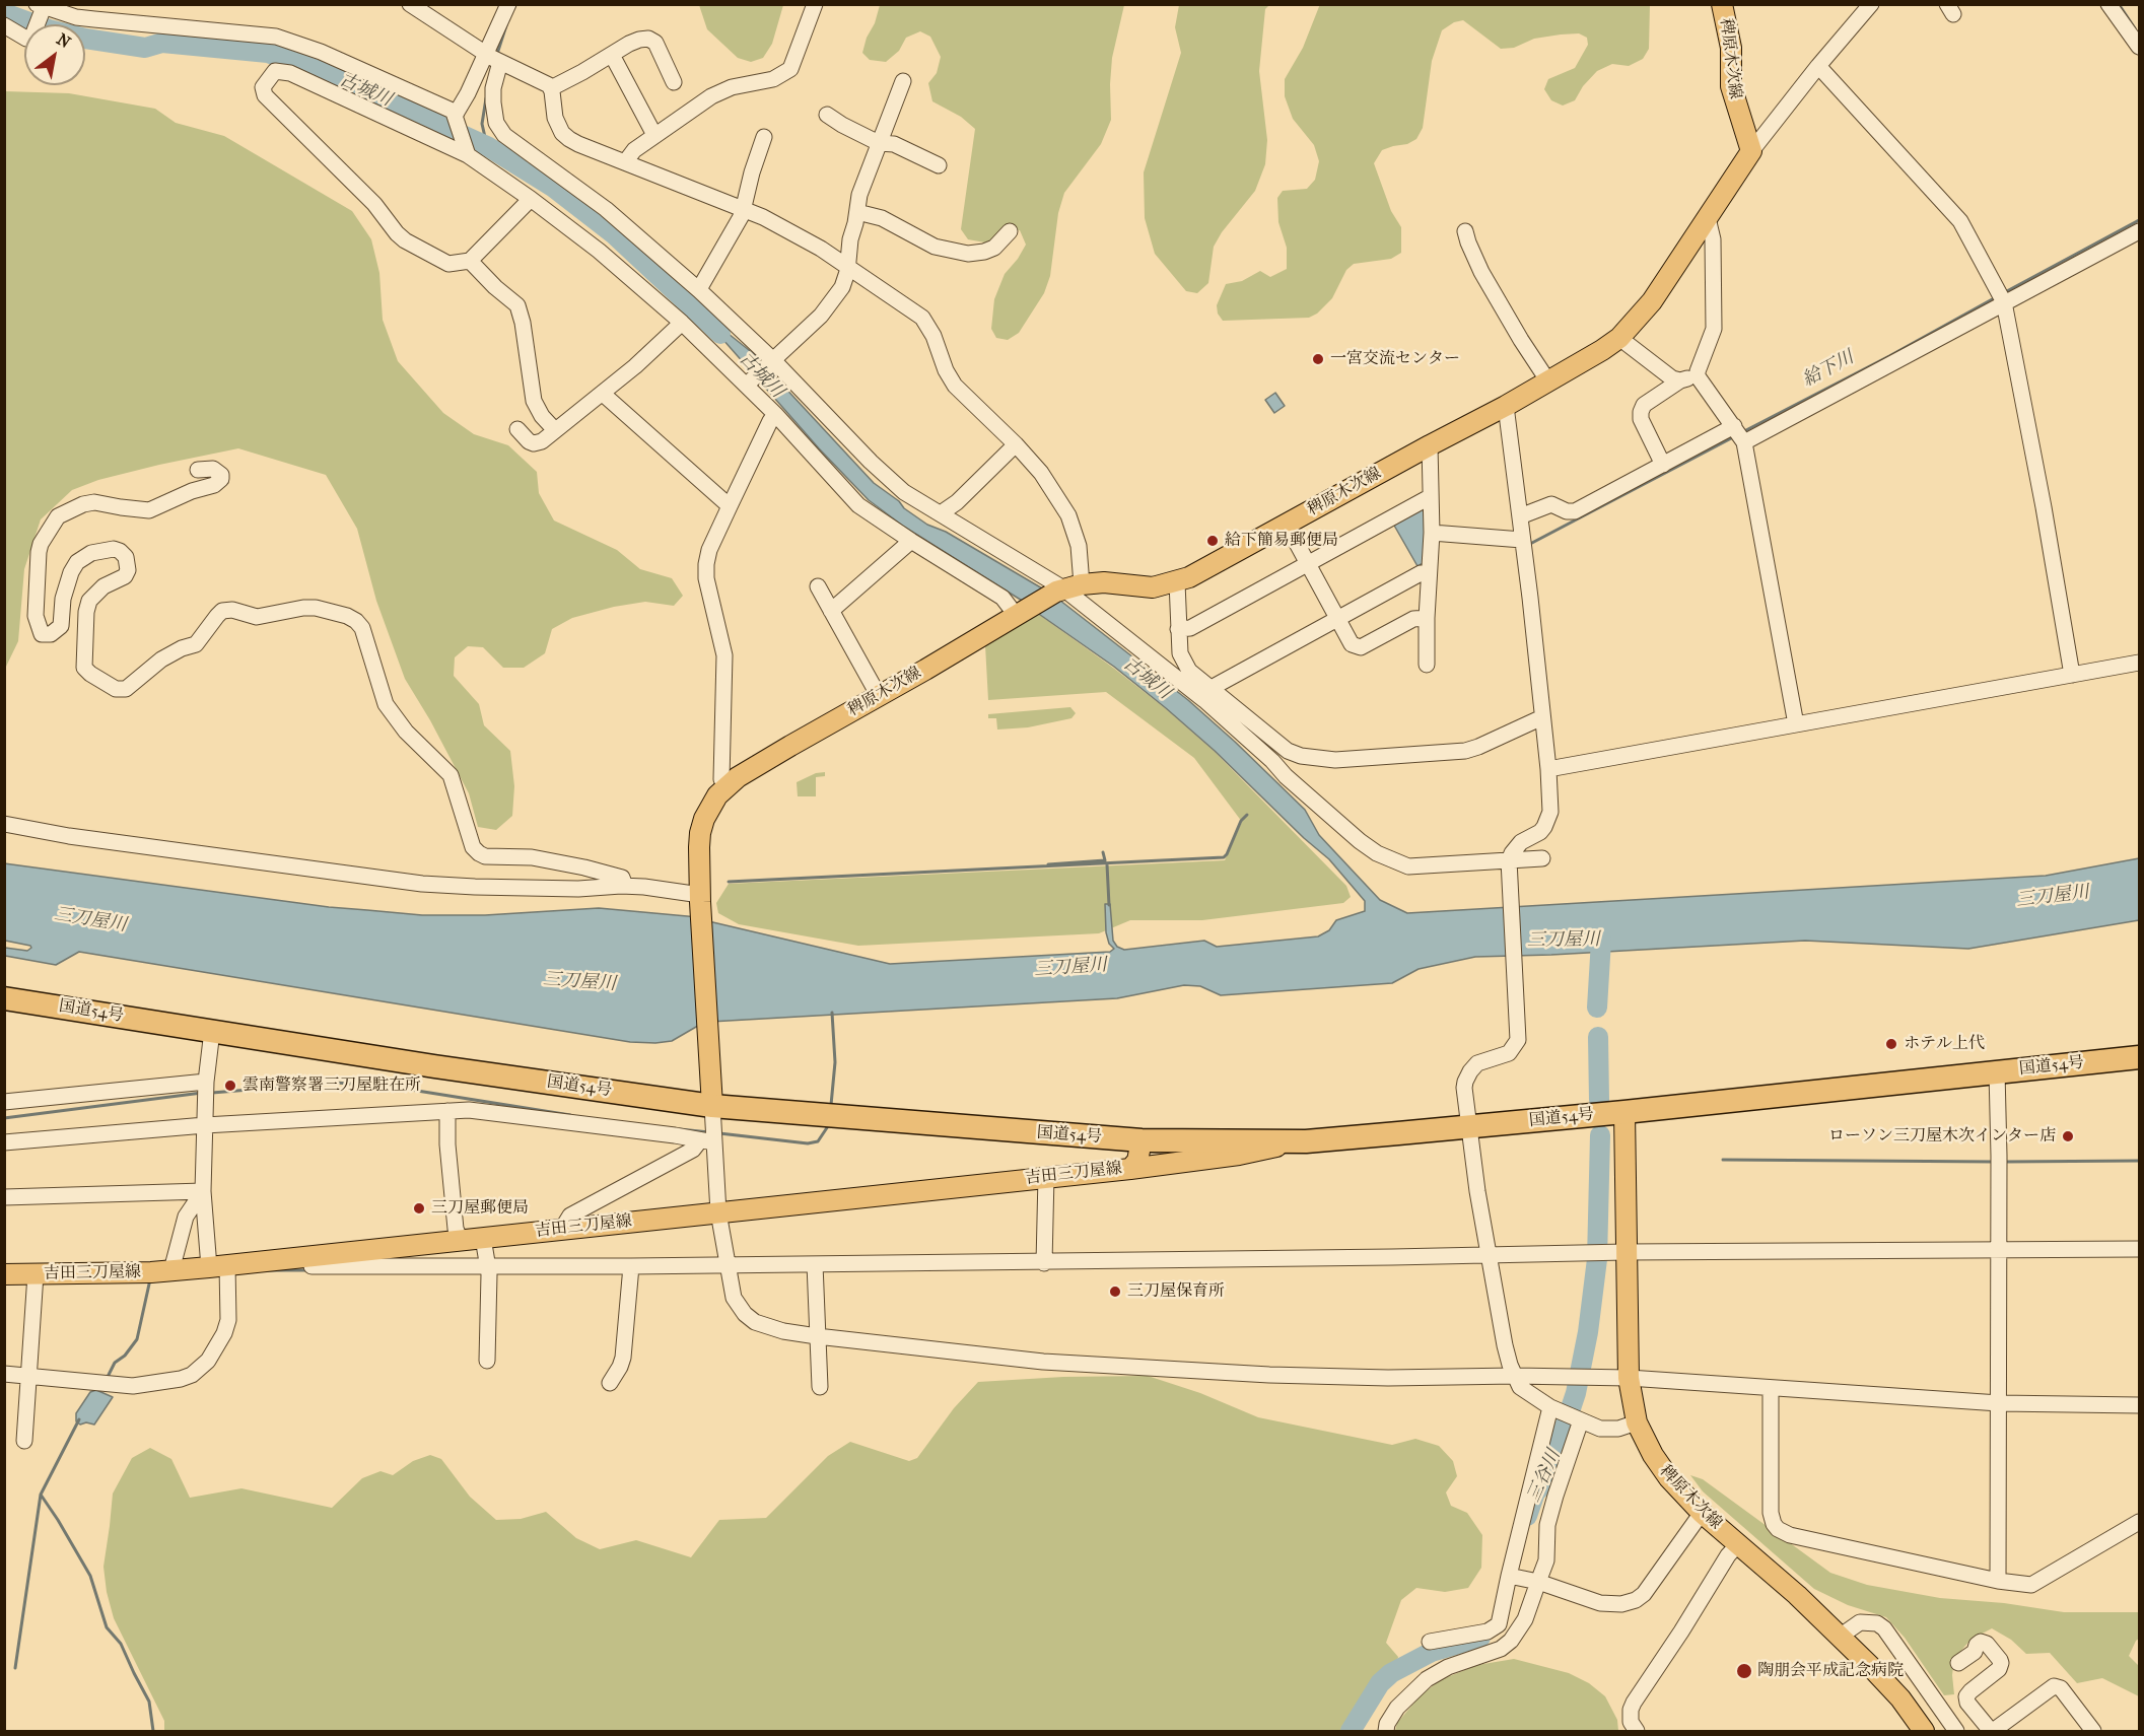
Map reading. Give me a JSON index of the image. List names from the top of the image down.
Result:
{
  "streets": {
    "highway": ["国道54号"],
    "main road": ["稗原木次線", "吉田三刀屋線"]
  },
  "crossings": [
    ["稗原木次線", "国道54号"],
    ["国道54号", "吉田三刀屋線"]
  ],
  "water": [
    "古城川",
    "給下川",
    "三刀屋川",
    "三谷川"
  ],
  "places": [
    "一宮交流センター",
    "給下簡易郵便局",
    "ホテル上代",
    "雲南警察署三刀屋駐在所",
    "ローソン三刀屋木次インター店",
    "三刀屋郵便局",
    "三刀屋保育所",
    "陶朋会平成記念病院"
  ],
  "north": "top right"
}
